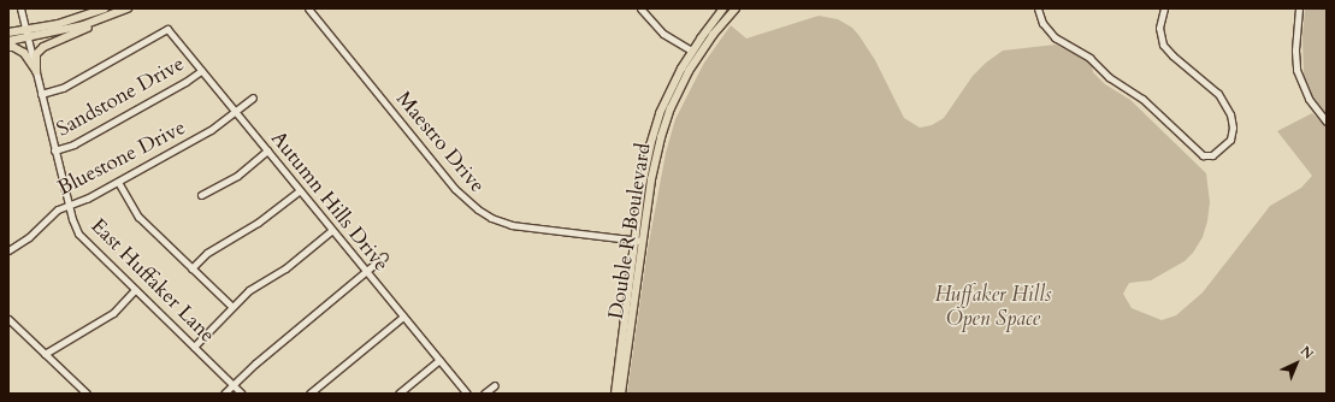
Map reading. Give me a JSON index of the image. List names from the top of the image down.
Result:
{
  "streets": {
    "main road": ["Double R Boulevard"],
    "street": [
      "Sandstone Drive",
      "Maestro Drive",
      "Bluestone Drive",
      "Autumn Hills Drive",
      "East Huffaker Lane"
    ]
  },
  "crossings": [
    ["Sandstone Drive", "Autumn Hills Drive"],
    ["Sandstone Drive", "East Huffaker Lane"],
    ["Maestro Drive", "Double R Boulevard"],
    ["Bluestone Drive", "Autumn Hills Drive"],
    ["Bluestone Drive", "East Huffaker Lane"],
    ["Autumn Hills Drive", "East Huffaker Lane"]
  ],
  "parks": ["Huffaker Hills Open Space"],
  "north": "top right"
}
